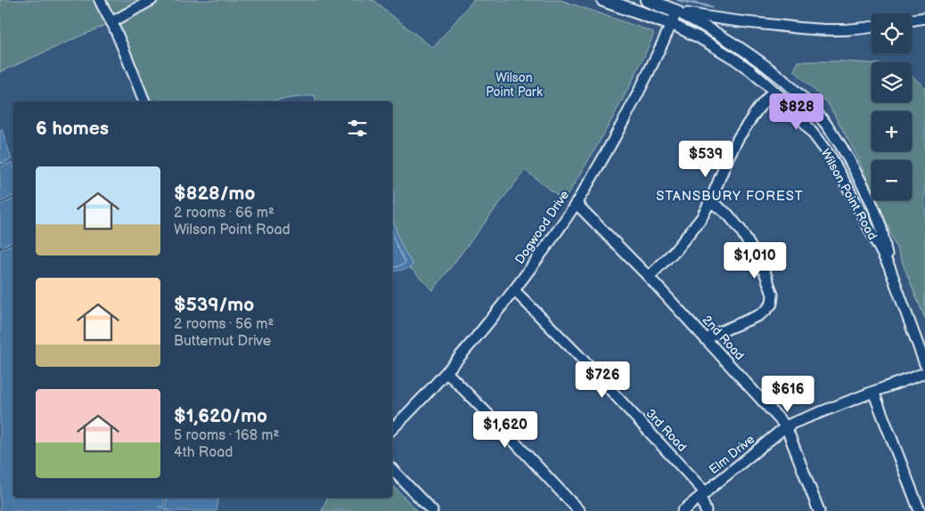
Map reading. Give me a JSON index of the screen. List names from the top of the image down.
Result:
{
  "streets": {
    "street": [
      "Wilson Point Road",
      "Dogwood Drive",
      "2nd Road",
      "3rd Road",
      "Elm Drive"
    ]
  },
  "crossings": [
    ["Wilson Point Road", "Dogwood Drive"],
    ["Dogwood Drive", "2nd Road"],
    ["Dogwood Drive", "3rd Road"],
    ["2nd Road", "Elm Drive"],
    ["3rd Road", "Elm Drive"]
  ],
  "districts": ["STANSBURY FOREST"],
  "parks": ["Wilson Point Park"],
  "page": {
    "map_buttons": ["+", "−"],
    "price": [
      "$828",
      "$539",
      "$1,010",
      "$726",
      "$616",
      "$1,620"
    ],
    "heading": "6 homes",
    "list": [
      {
        "name": "$828/mo",
        "note": "2 rooms · 66 m² · Wilson Point Road"
      },
      {
        "name": "$539/mo",
        "note": "2 rooms · 56 m² · Butternut Drive"
      },
      {
        "name": "$1,620/mo",
        "note": "5 rooms · 168 m² · 4th Road"
      }
    ]
  }
}
